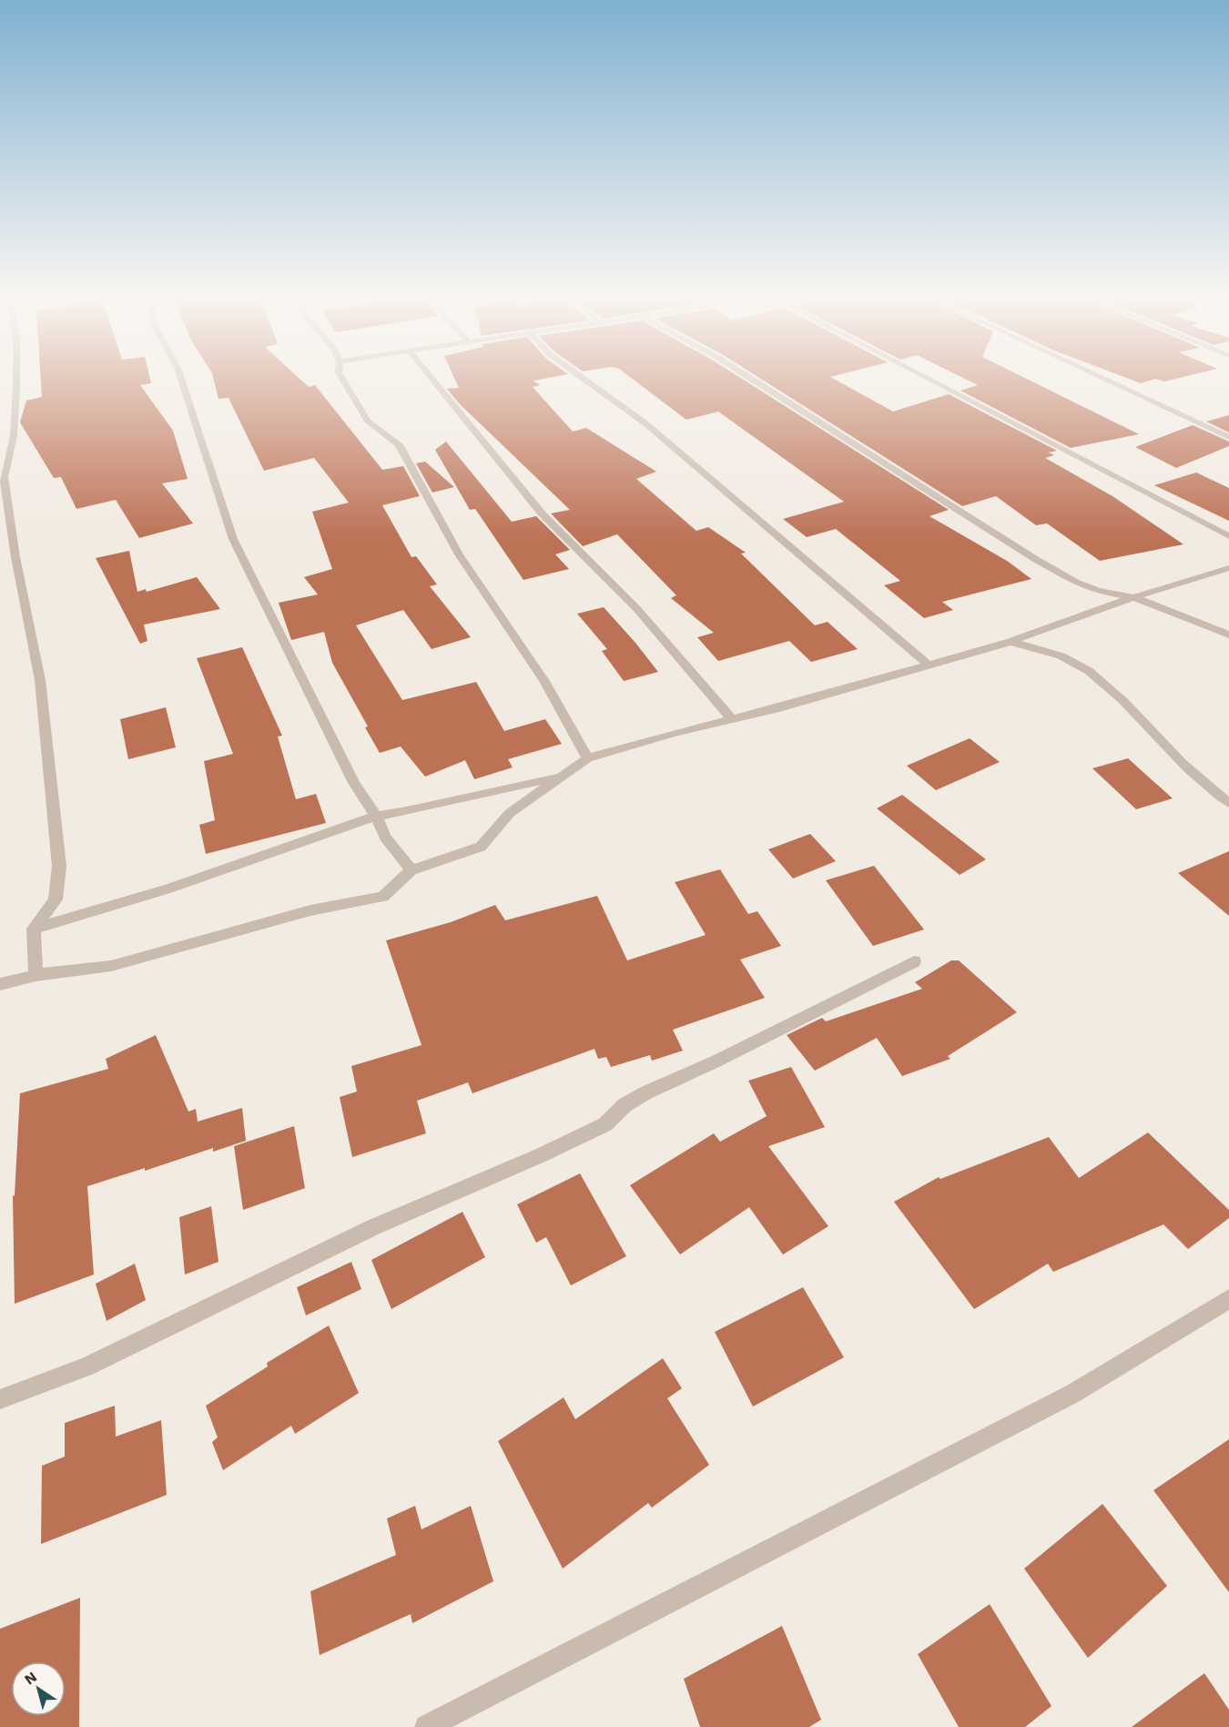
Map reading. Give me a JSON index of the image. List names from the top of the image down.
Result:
{
  "north": "top left"
}
